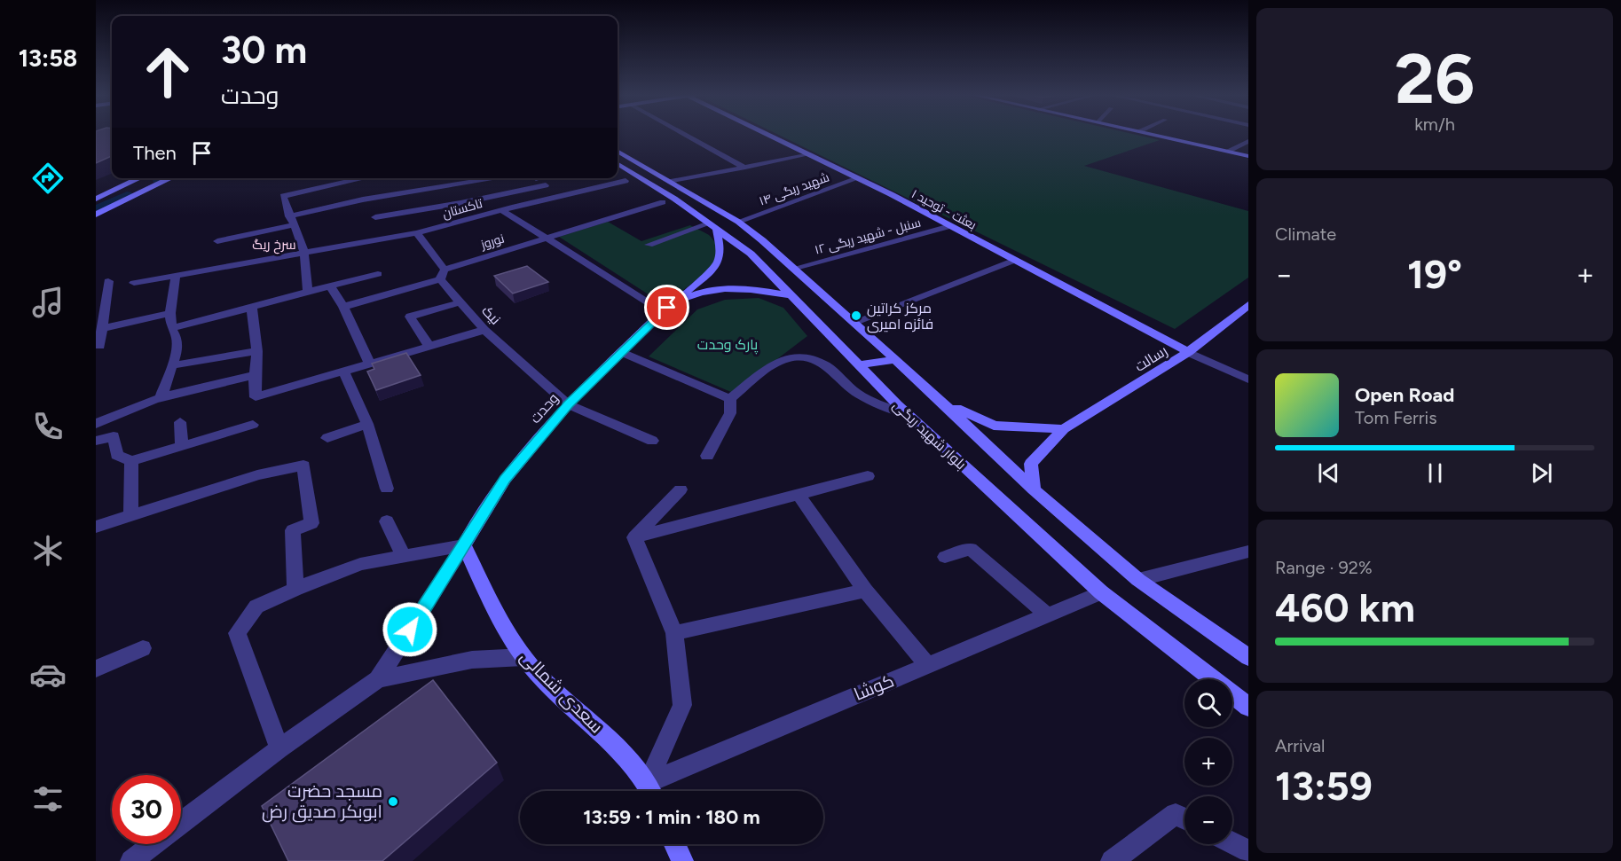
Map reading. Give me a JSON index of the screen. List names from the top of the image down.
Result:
{
  "streets": {
    "street": [
      "شهید ریگی ۱۴",
      "تاکستان",
      "بعثت - توحید ۱",
      "سنبل - شهید ریگی ۱۲",
      "نوروز",
      "نیک",
      "رسالت",
      "وحدت",
      "بلوار شهید ریگی",
      "کوشا",
      "سعدی شمالی"
    ]
  },
  "crossings": [
    ["شهید ریگی ۱۴", "بعثت - توحید ۱"],
    ["تاکستان", "نیک"],
    ["بعثت - توحید ۱", "سنبل - شهید ریگی ۱۲"],
    ["بعثت - توحید ۱", "رسالت"],
    ["نوروز", "نیک"],
    ["نیک", "وحدت"],
    ["وحدت", "سعدی شمالی"],
    ["بلوار شهید ریگی", "کوشا"]
  ],
  "districts": ["سرخ ریگ"],
  "parks": ["پارک وحدت"],
  "places": ["مرکز کراتین فائزه امیری", "مسجد حضرت ابوبکر صدیق رض"],
  "page": {
    "tabs": "13:58",
    "tile": [
      ["26", "km/h"],
      "Climate",
      ["Range · 92%", "460 km"],
      ["Arrival", "13:59"]
    ],
    "turn": ["30 m", "وحدت"],
    "then": "Then",
    "heat": ["−", "19°", "+"],
    "song": ["Open Road", "Tom Ferris"],
    "map_buttons": ["+", "−"],
    "limit": "30",
    "trip": "13:59 · 1 min · 180 m"
  }
}
